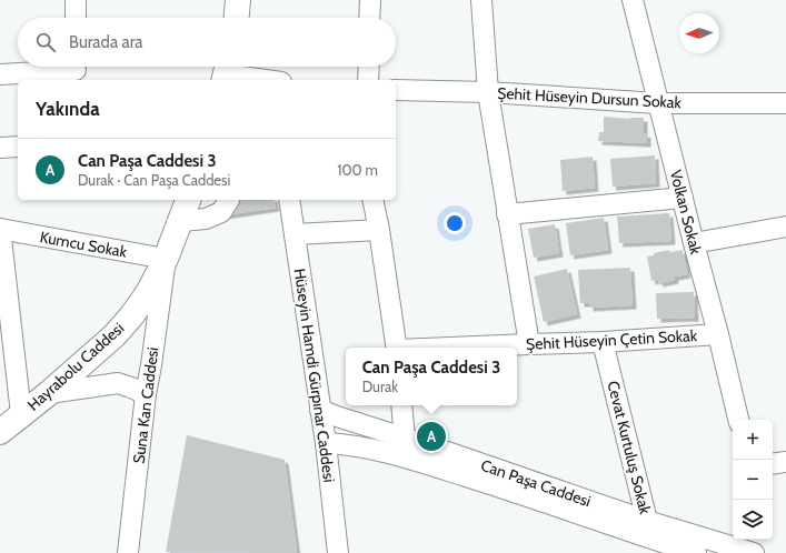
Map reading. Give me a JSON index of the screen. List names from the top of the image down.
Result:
{
  "streets": {
    "main road": ["Hayrabolu Caddesi"],
    "street": [
      "Şehit Hüseyin Dursun Sokak",
      "Volkan Sokak",
      "Kumcu Sokak",
      "Şehit Hüseyin Çetin Sokak",
      "Hüseyin Hamdi Gürpınar Caddesi",
      "Suna Kan Caddesi",
      "Cevat Kurtuluş Sokak",
      "Can Paşa Caddesi"
    ]
  },
  "crossings": [
    ["Şehit Hüseyin Dursun Sokak", "Volkan Sokak"],
    ["Volkan Sokak", "Şehit Hüseyin Çetin Sokak"],
    ["Kumcu Sokak", "Hayrabolu Caddesi"],
    ["Kumcu Sokak", "Suna Kan Caddesi"],
    ["Şehit Hüseyin Çetin Sokak", "Cevat Kurtuluş Sokak"],
    ["Hayrabolu Caddesi", "Suna Kan Caddesi"],
    ["Hüseyin Hamdi Gürpınar Caddesi", "Can Paşa Caddesi"],
    ["Cevat Kurtuluş Sokak", "Can Paşa Caddesi"]
  ],
  "north": "left",
  "page": {
    "search": "Burada ara",
    "heading": "Yakında",
    "list": [
      {
        "mark": "A",
        "name": "Can Paşa Caddesi 3",
        "note": "Durak · Can Paşa Caddesi",
        "value": "100 m"
      }
    ],
    "popup": ["Can Paşa Caddesi 3", "Durak"],
    "map_buttons": ["+", "−"],
    "pins": "A"
  }
}
